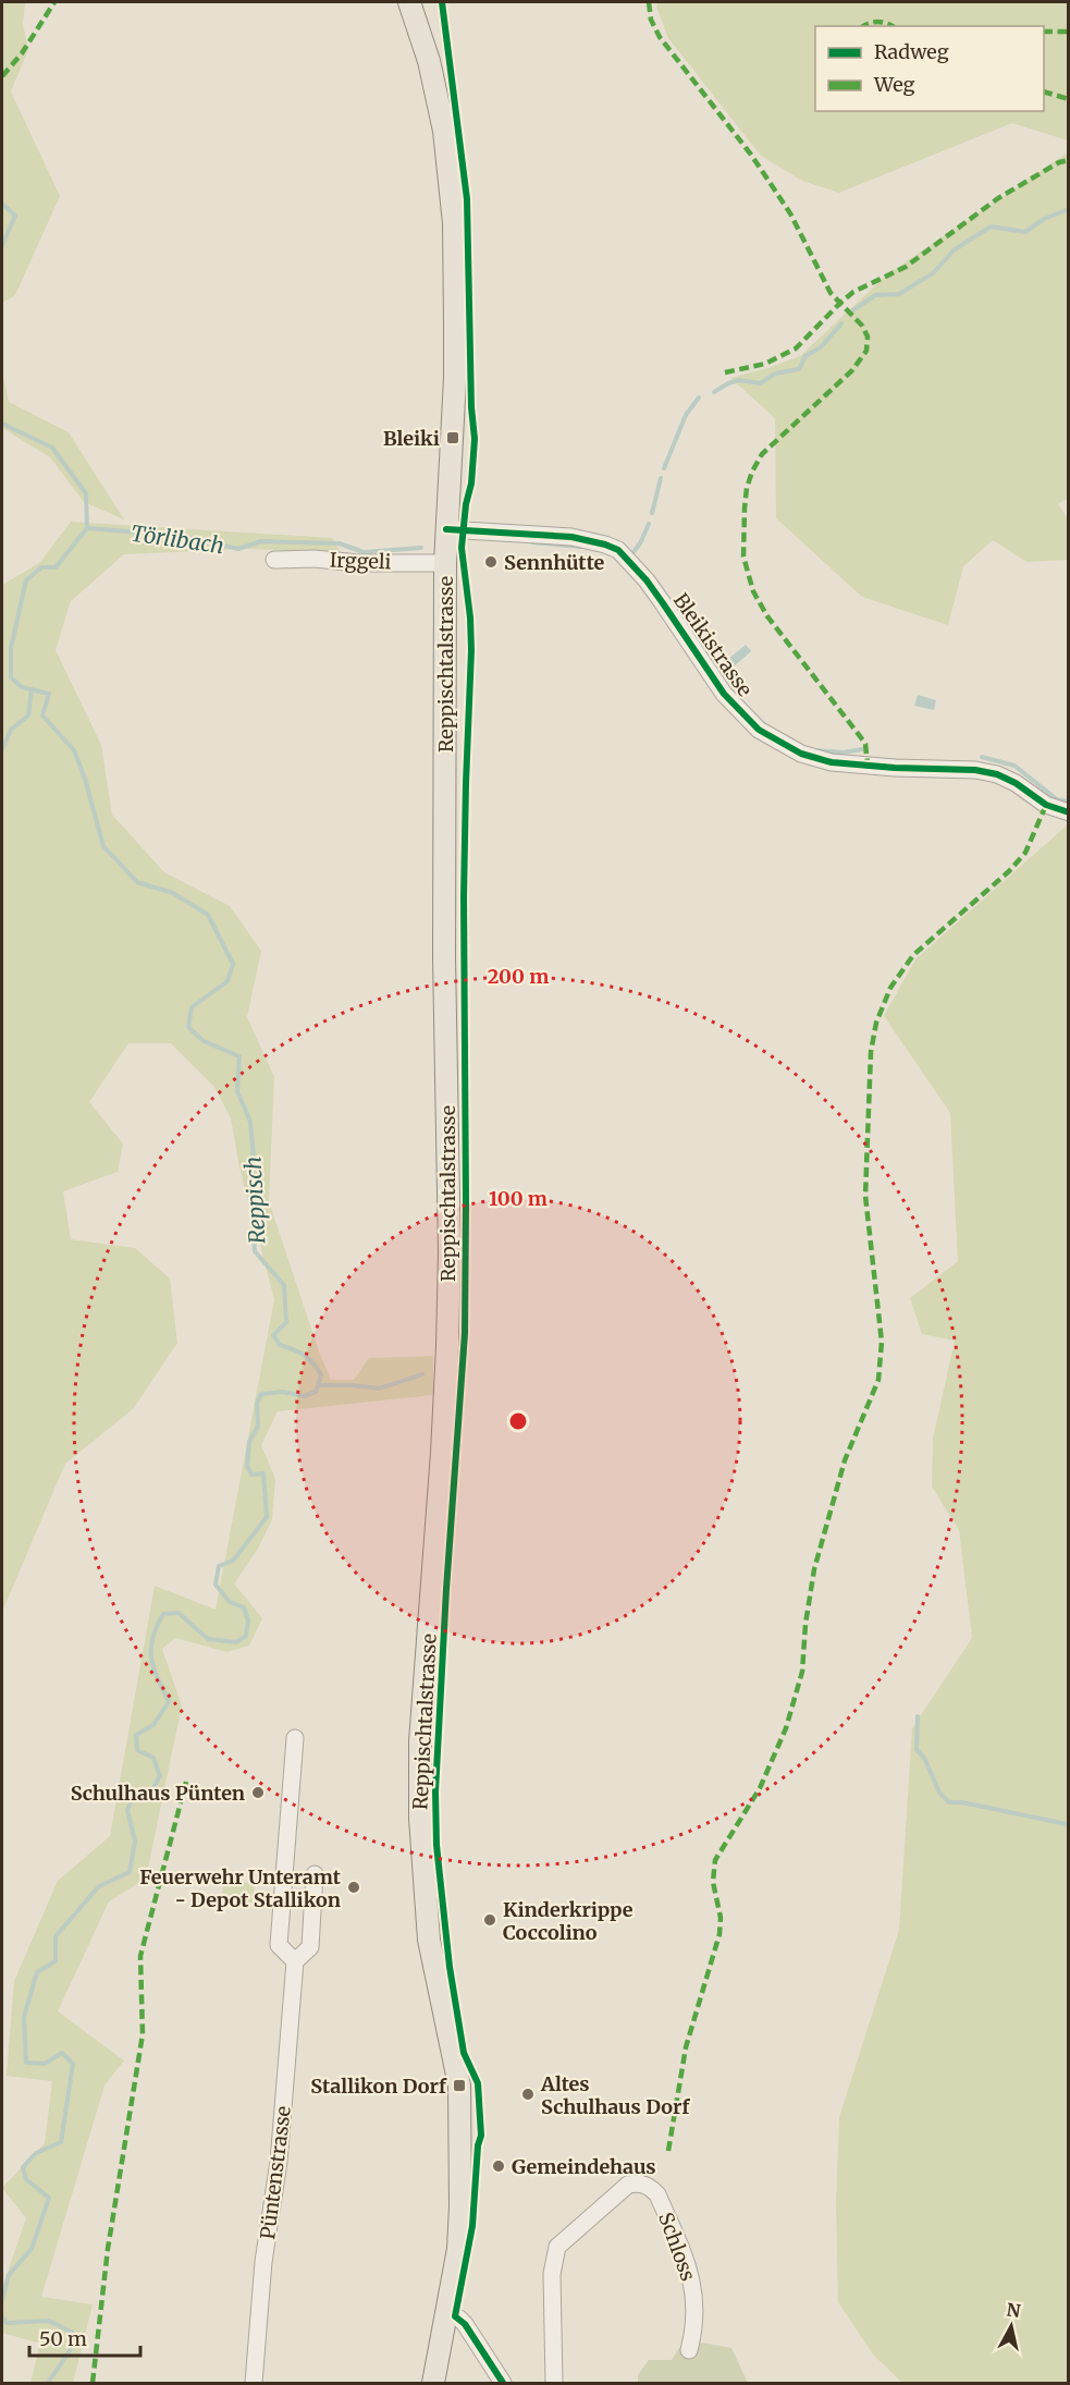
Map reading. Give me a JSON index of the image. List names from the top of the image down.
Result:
{
  "streets": {
    "main road": ["Reppischtalstrasse"],
    "street": [
      "Irggeli",
      "Bleikistrasse",
      "Püntenstrasse",
      "Schloss"
    ]
  },
  "crossings": [
    ["Irggeli", "Reppischtalstrasse"],
    ["Bleikistrasse", "Reppischtalstrasse"]
  ],
  "water": ["Törlibach", "Reppisch"],
  "places": {
    "transit": ["Bleiki", "Stallikon Dorf"],
    "other": [
      "Sennhütte",
      "Schulhaus Pünten",
      "Feuerwehr Unteramt - Depot Stallikon",
      "Kinderkrippe Coccolino",
      "Altes Schulhaus Dorf",
      "Gemeindehaus"
    ]
  },
  "legend": ["Radweg", "Weg"],
  "scale_bar": "50 m",
  "north": "top",
  "rings": ["200 m", "100 m"]
}
